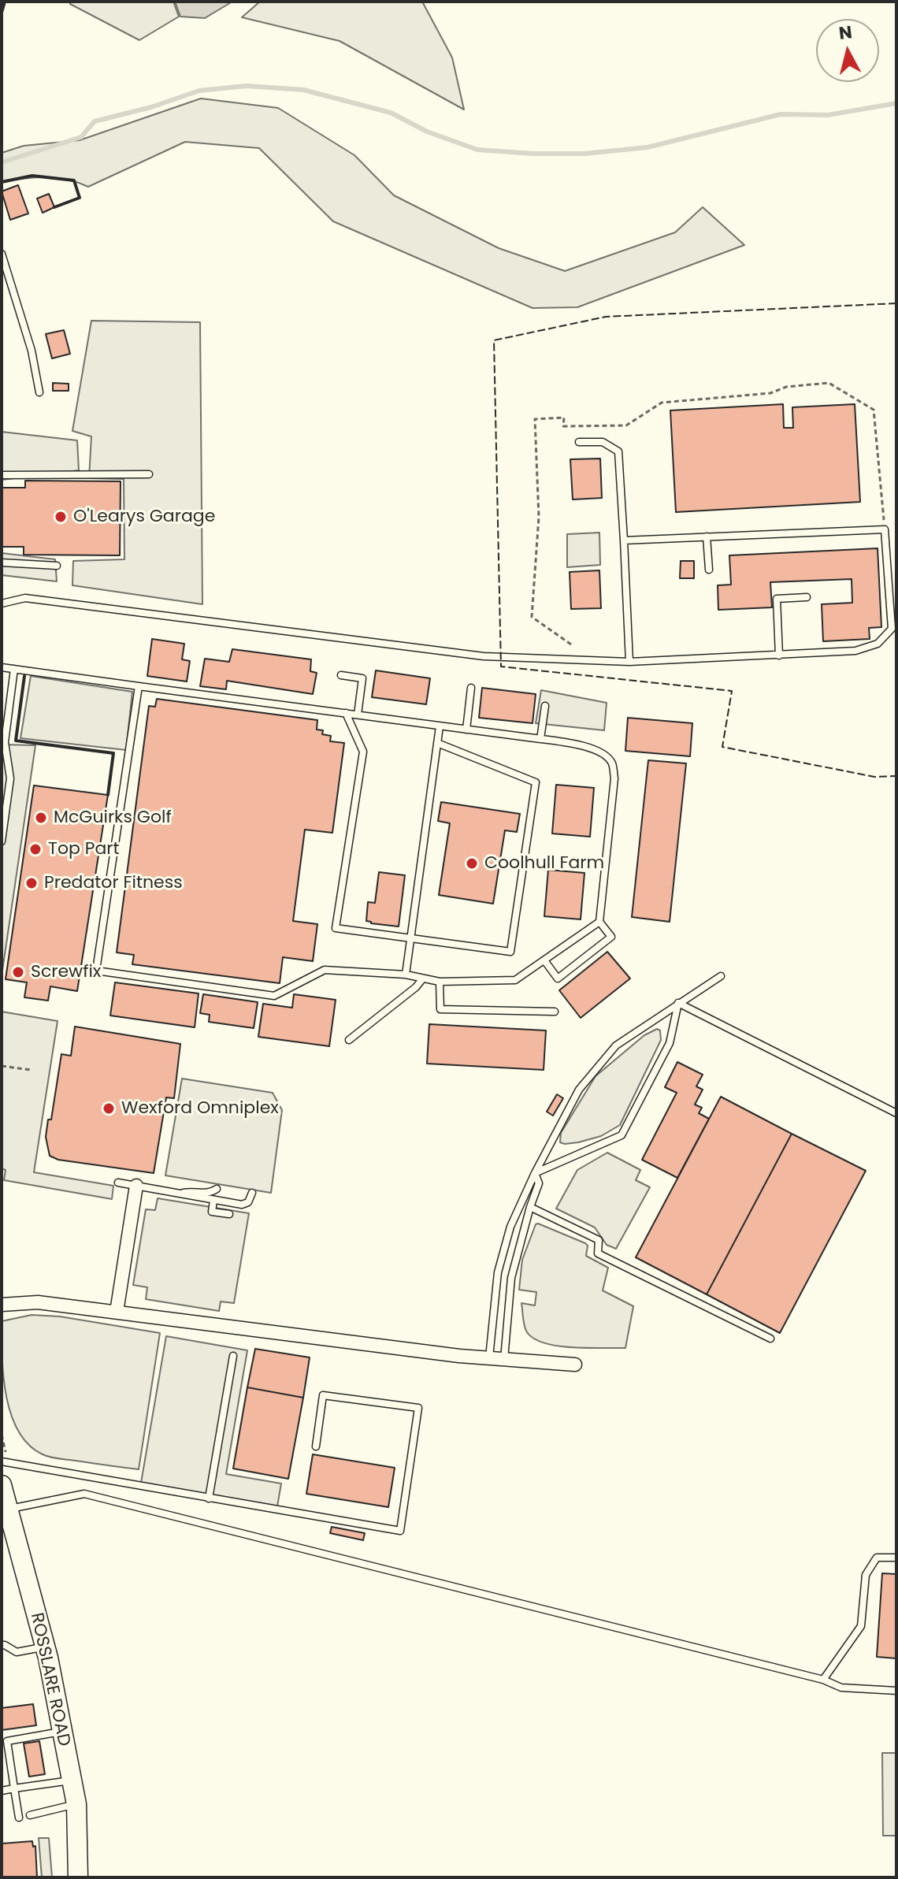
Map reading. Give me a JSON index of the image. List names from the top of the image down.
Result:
{
  "streets": {
    "main road": ["ROSSLARE ROAD"]
  },
  "places": [
    "O'Learys Garage",
    "McGuirks Golf",
    "Top Part",
    "Coolhull Farm",
    "Predator Fitness",
    "Screwfix",
    "Wexford Omniplex"
  ],
  "north": "top"
}
